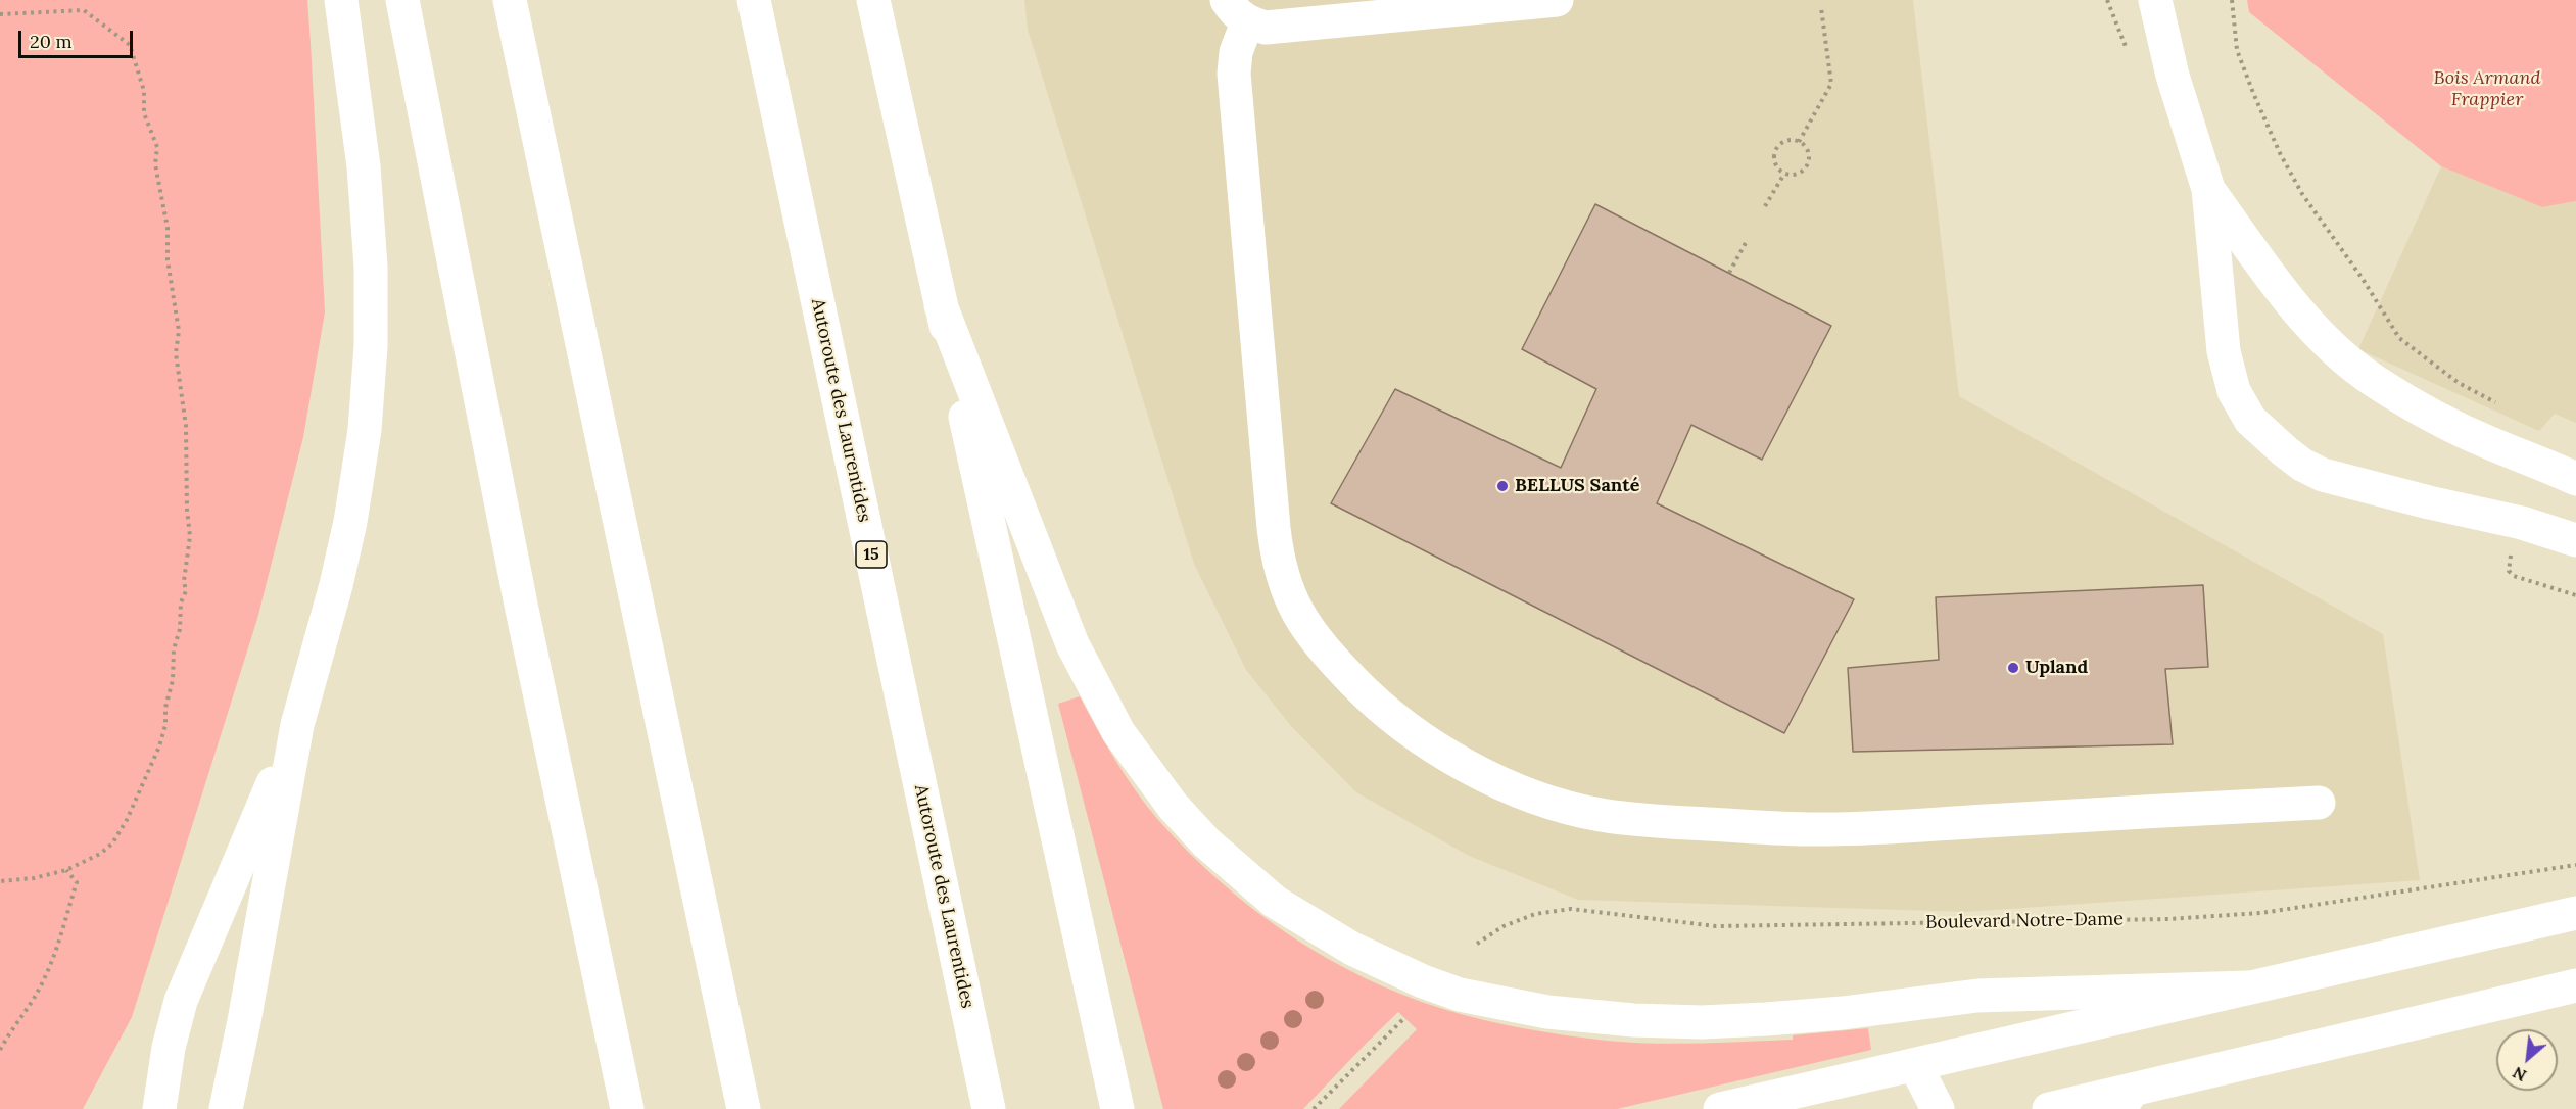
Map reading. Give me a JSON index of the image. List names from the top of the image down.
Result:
{
  "streets": {
    "main road": ["Autoroute des Laurentides", "15"],
    "path": ["Boulevard Notre-Dame"]
  },
  "parks": ["Bois Armand Frappier"],
  "places": ["BELLUS Santé", "Upland"],
  "scale_bar": "20 m",
  "north": "bottom left"
}
